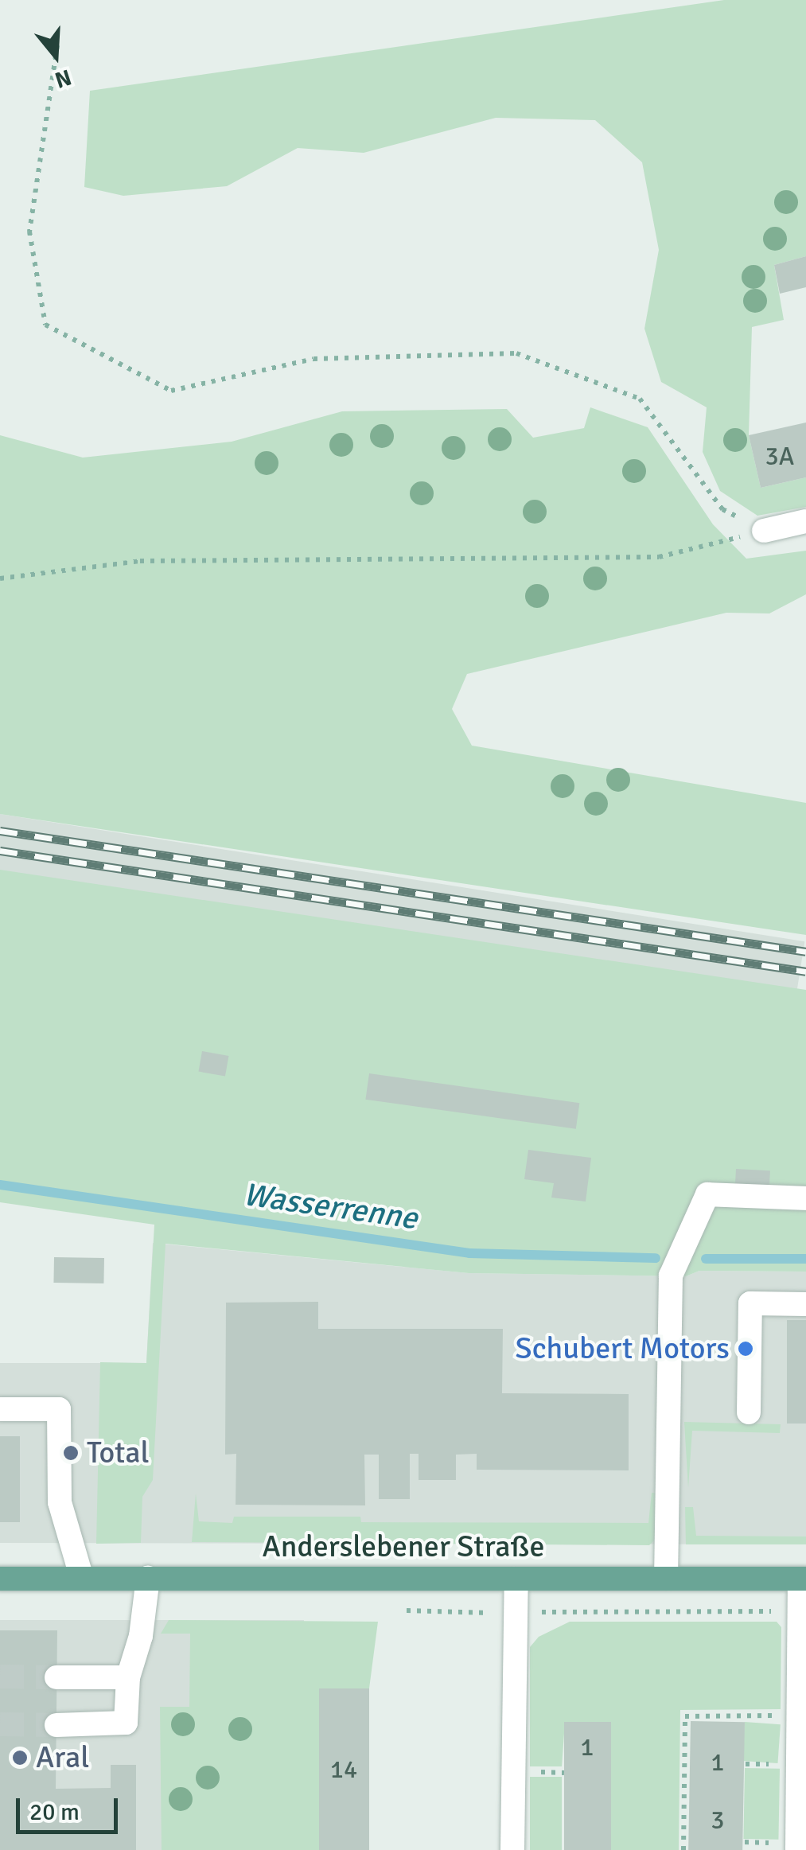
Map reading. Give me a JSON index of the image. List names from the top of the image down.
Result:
{
  "streets": {
    "main road": ["Anderslebener Straße"]
  },
  "water": ["Wasserrenne"],
  "places": ["Schubert Motors", "Total", "Aral"],
  "house_numbers": [
    "3A",
    "1",
    "1",
    "14",
    "3"
  ],
  "scale_bar": "20 m",
  "north": "bottom"
}
